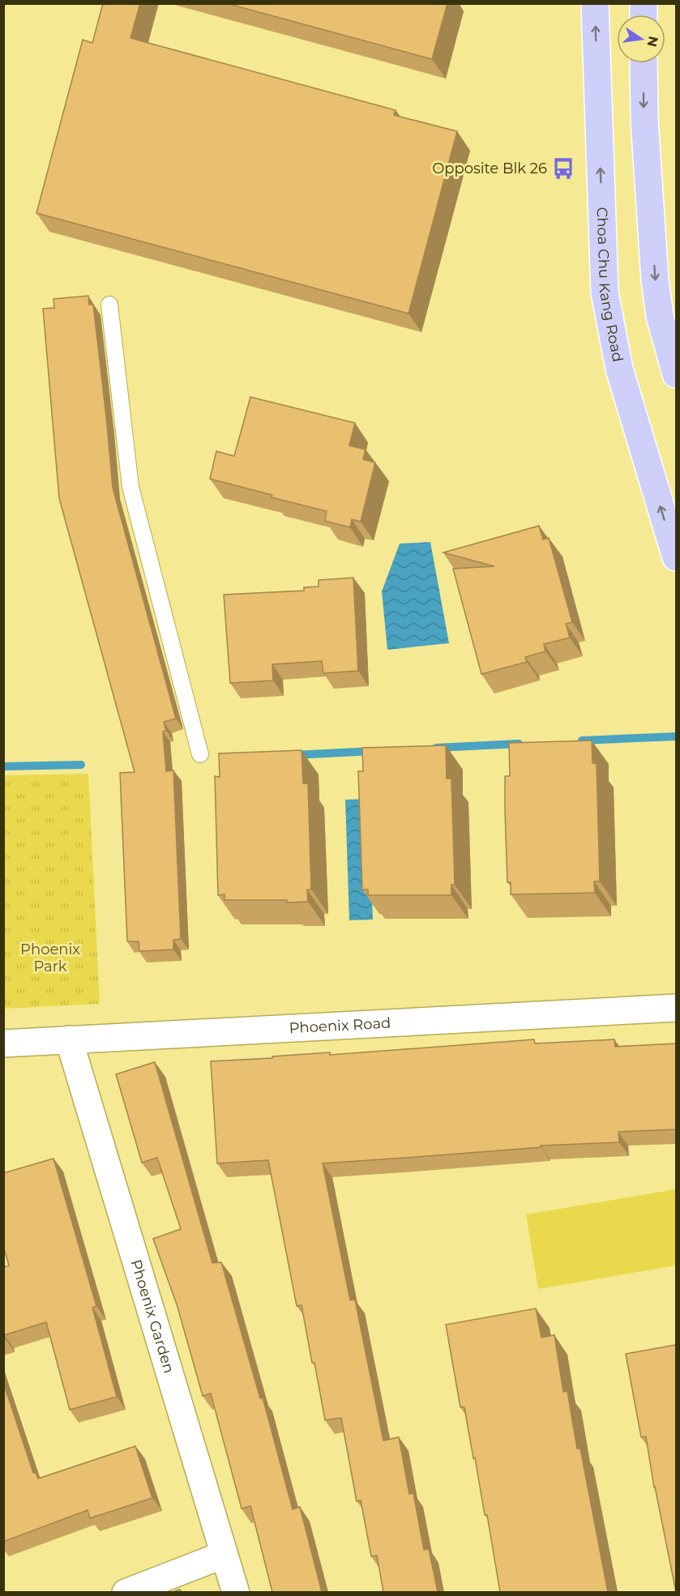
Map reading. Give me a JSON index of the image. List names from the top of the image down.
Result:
{
  "streets": {
    "main road": ["Choa Chu Kang Road"],
    "street": ["Phoenix Road", "Phoenix Garden"]
  },
  "crossings": [
    ["Phoenix Road", "Phoenix Garden"]
  ],
  "parks": ["Phoenix Park"],
  "places": {
    "bus stop": ["Opposite Blk 26"]
  },
  "north": "right"
}
